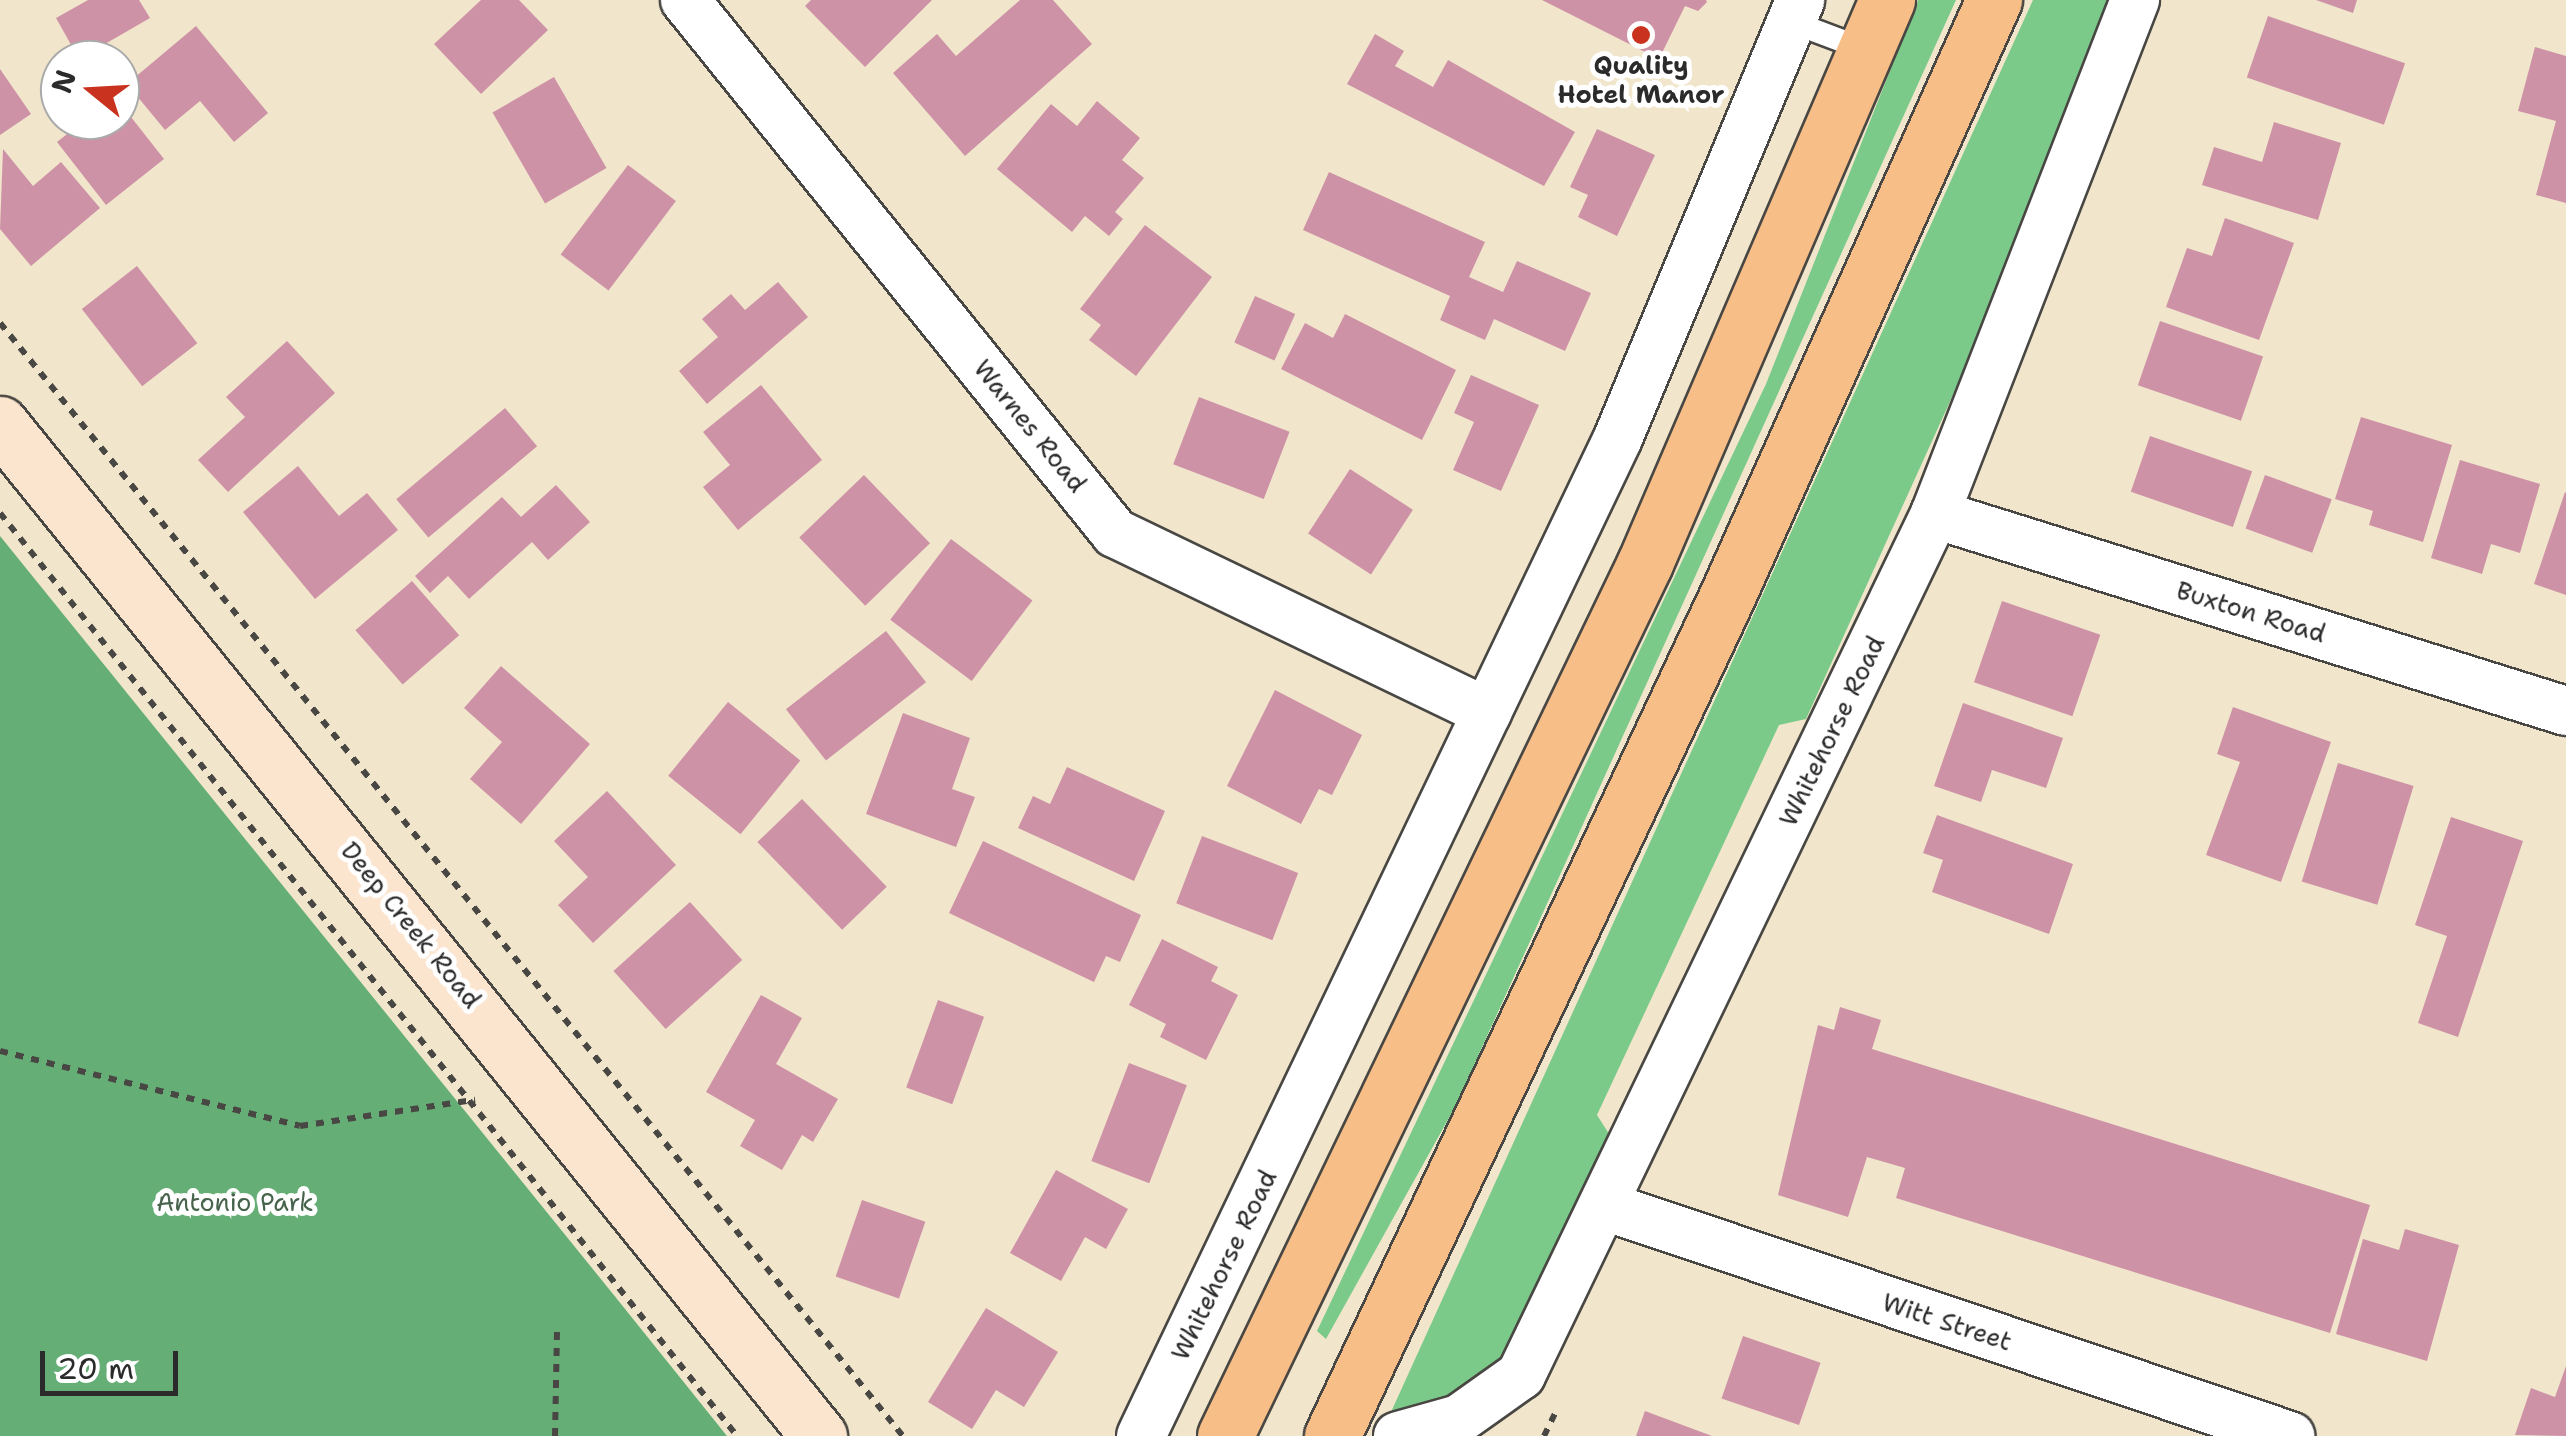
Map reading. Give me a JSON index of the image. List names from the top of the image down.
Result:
{
  "streets": {
    "main road": ["Deep Creek Road"],
    "street": [
      "Warnes Road",
      "Buxton Road",
      "Whitehorse Road",
      "Witt Street"
    ]
  },
  "crossings": [
    ["Warnes Road", "Whitehorse Road"],
    ["Buxton Road", "Whitehorse Road"],
    ["Whitehorse Road", "Witt Street"]
  ],
  "parks": ["Antonio Park"],
  "places": ["Quality Hotel Manor"],
  "scale_bar": "20 m",
  "north": "left"
}
